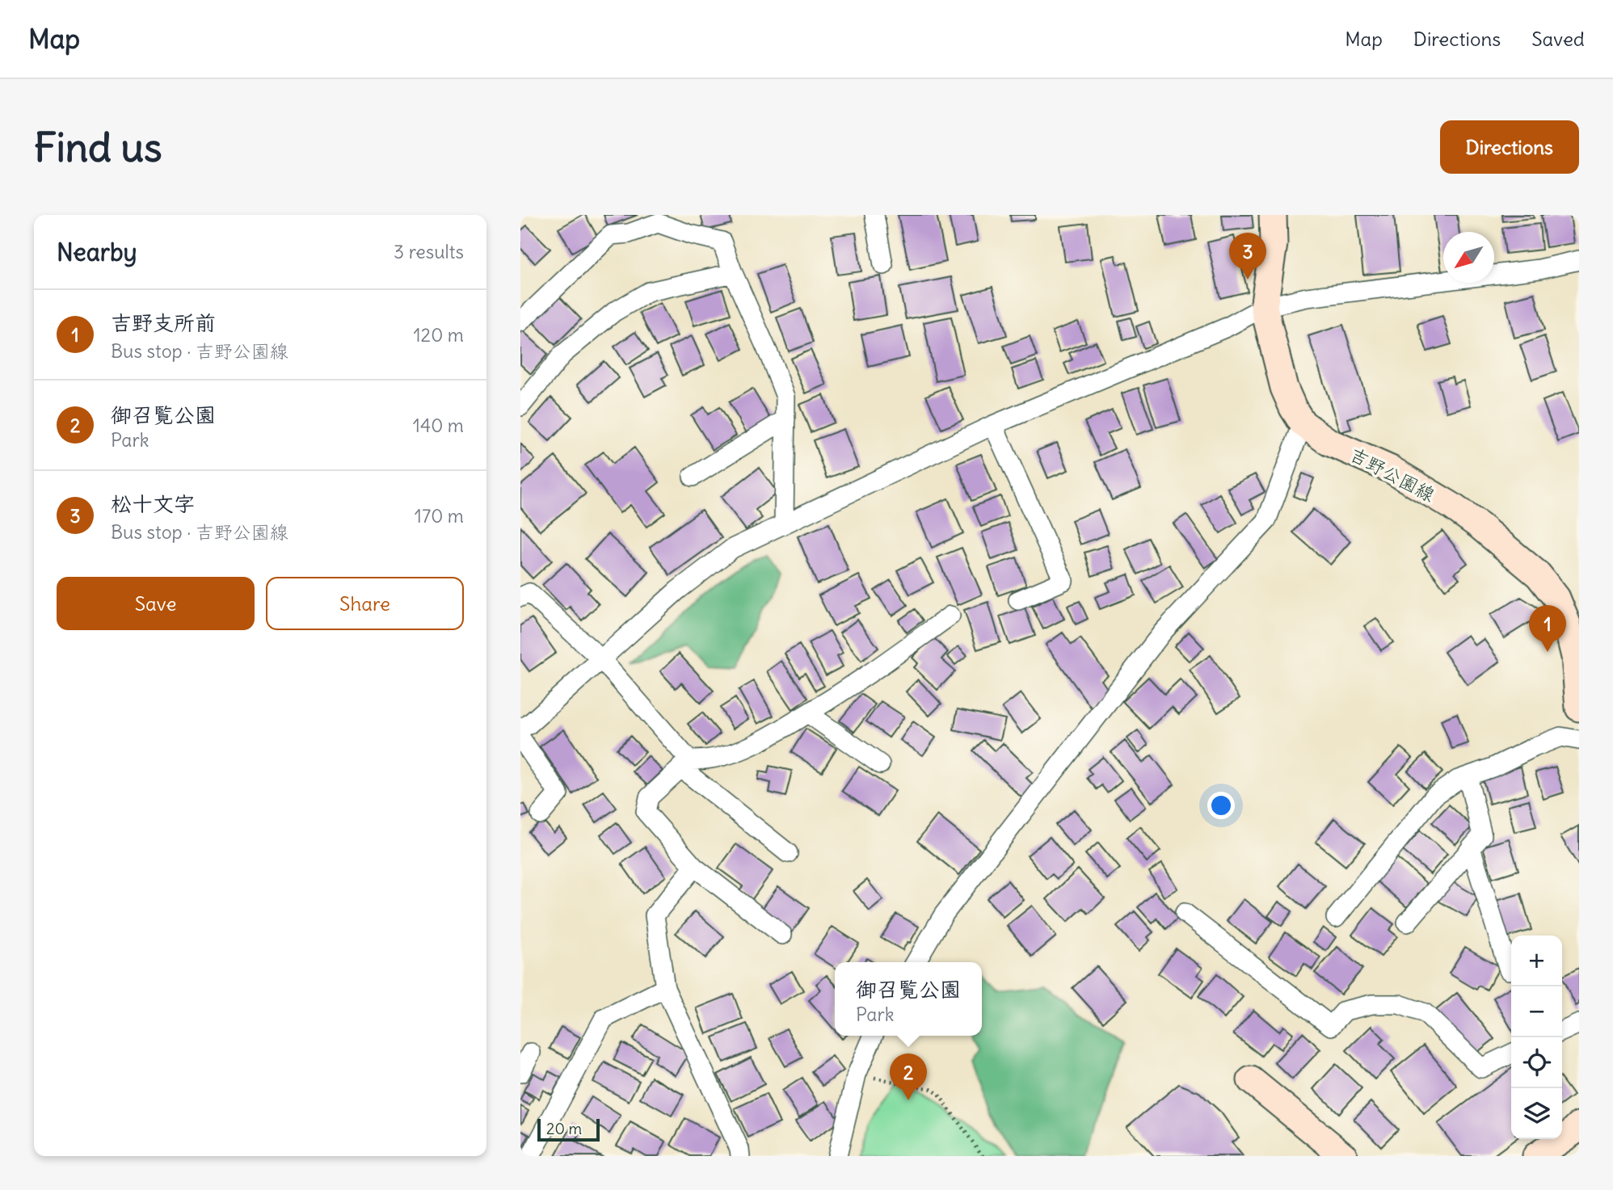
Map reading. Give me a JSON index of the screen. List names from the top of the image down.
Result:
{
  "streets": {
    "main road": ["吉野公園線"]
  },
  "scale_bar": "20 m",
  "north": "bottom left",
  "page": {
    "header": "Map",
    "nav": ["Map", "Directions", "Saved"],
    "buttons": [
      "Directions",
      ["Save", "Share"]
    ],
    "title": "Find us",
    "heading": ["Nearby", "3 results"],
    "pins": ["3", "1", "2"],
    "list": [
      {
        "mark": "1",
        "name": "吉野支所前",
        "note": "Bus stop · 吉野公園線",
        "value": "120 m"
      },
      {
        "mark": "2",
        "name": "御召覧公園",
        "note": "Park",
        "value": "140 m"
      },
      {
        "mark": "3",
        "name": "松十文字",
        "note": "Bus stop · 吉野公園線",
        "value": "170 m"
      }
    ],
    "map_buttons": ["+", "−"],
    "popup": ["御召覧公園", "Park"],
    "scale": "20 m"
  }
}
